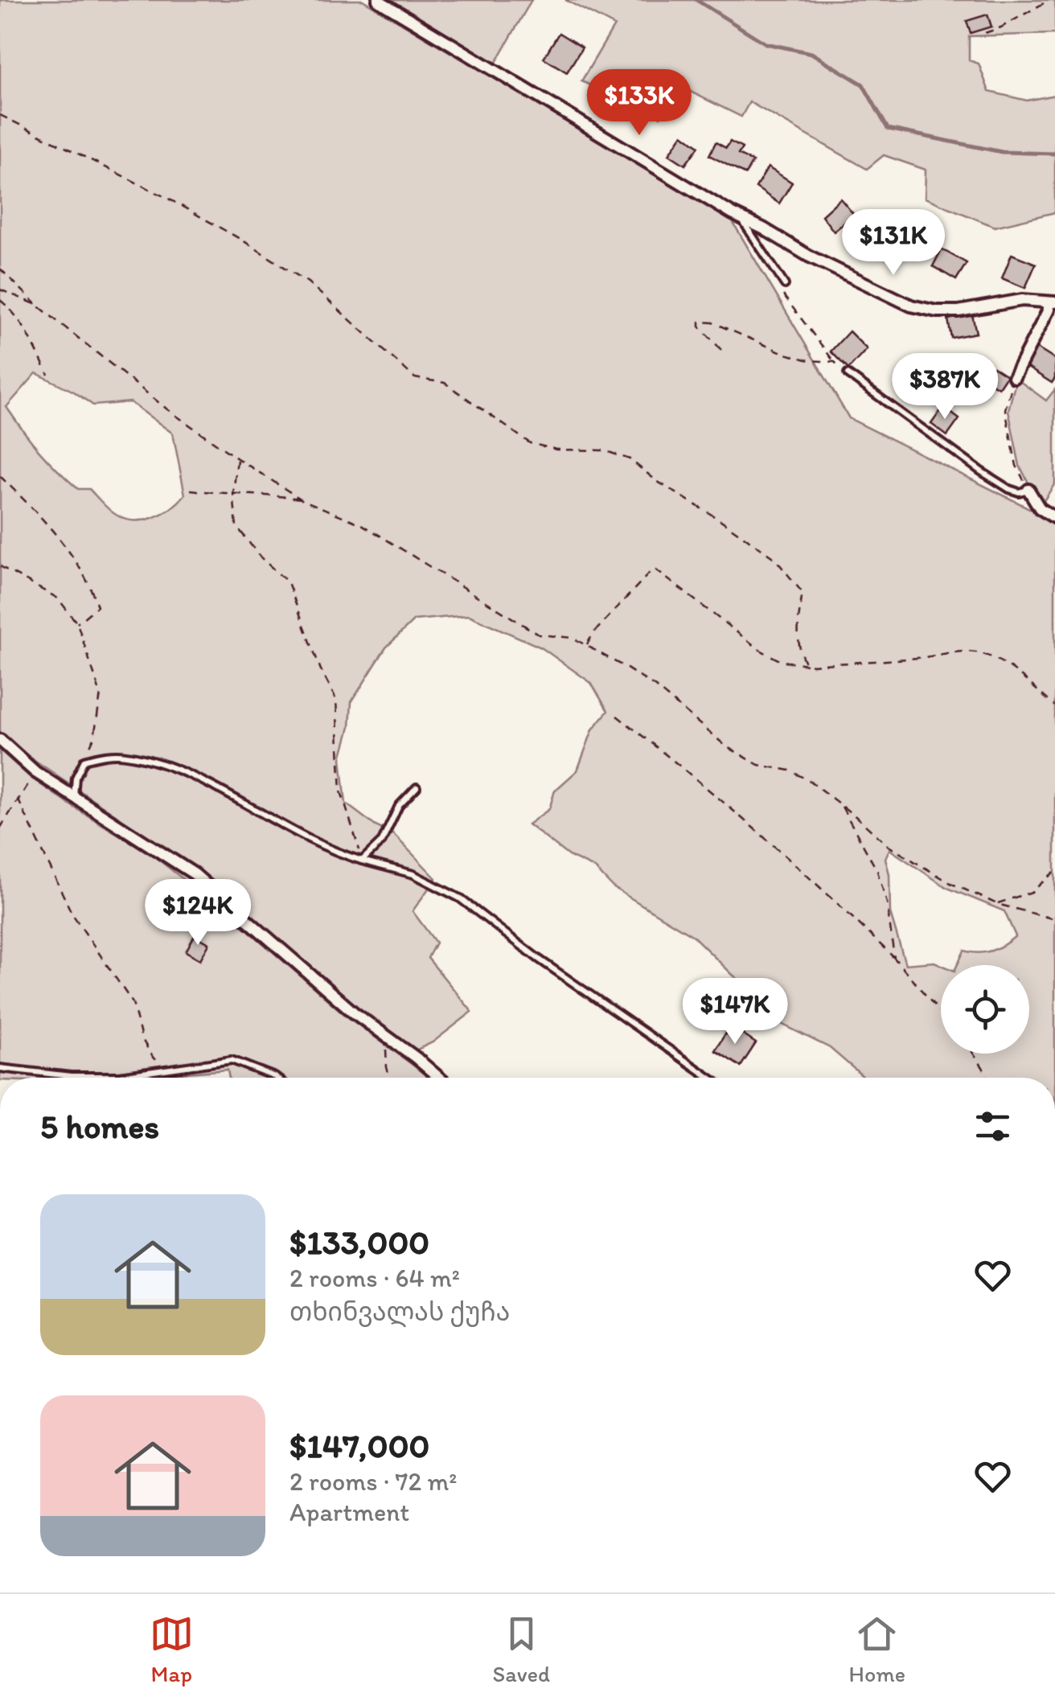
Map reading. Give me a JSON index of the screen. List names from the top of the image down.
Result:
{
  "page": {
    "price": [
      "$133K",
      "$131K",
      "$387K",
      "$124K",
      "$147K"
    ],
    "heading": "5 homes",
    "list": [
      {
        "name": "$133,000",
        "note": "2 rooms · 64 m² · თხინვალას ქუჩა"
      },
      {
        "name": "$147,000",
        "note": "2 rooms · 72 m² · Apartment"
      }
    ],
    "tabs": ["Map", "Saved", "Home"]
  }
}
